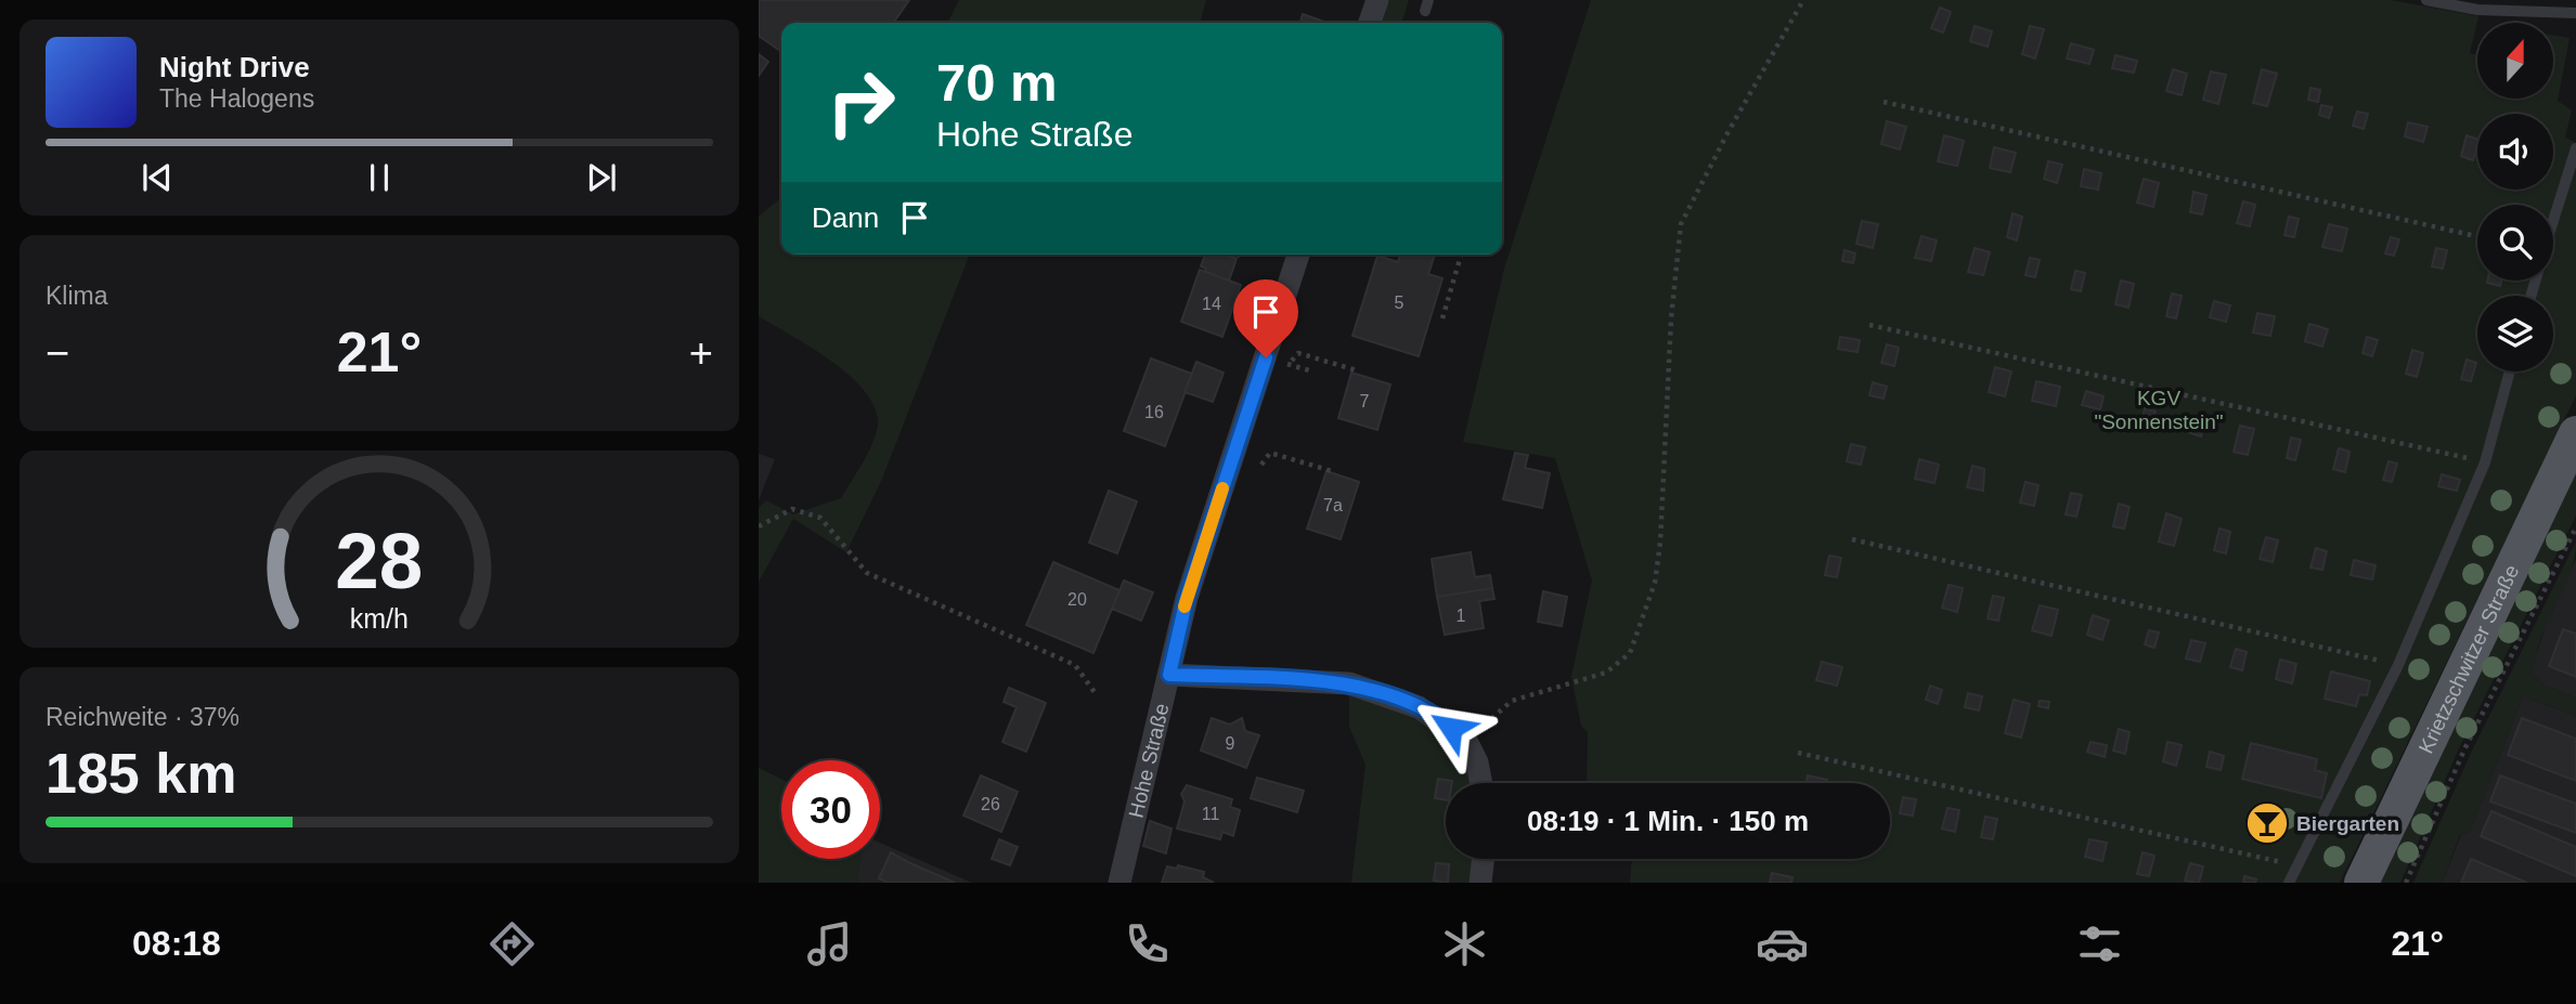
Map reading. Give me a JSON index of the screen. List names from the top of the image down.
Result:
{
  "streets": {
    "main road": ["Krietzschwitzer Straße"],
    "street": ["Hohe Straße"]
  },
  "parks": ["KGV \"Sonnenstein\""],
  "places": {
    "bar": ["Biergarten"]
  },
  "house_numbers": [
    "5",
    "14",
    "7",
    "16",
    "7a",
    "20",
    "1",
    "9",
    "26",
    "11"
  ],
  "north": "top",
  "page": {
    "turn": ["70 m", "Hohe Straße"],
    "song": ["Night Drive", "The Halogens"],
    "then": "Dann",
    "tile": [
      "Klima",
      ["Reichweite · 37%", "185 km"]
    ],
    "heat": ["−", "21°", "+"],
    "limit": "30",
    "trip": "08:19 · 1 Min. · 150 m",
    "tabs": ["08:18", "21°"],
    "gauge": ["28", "km/h"]
  }
}
